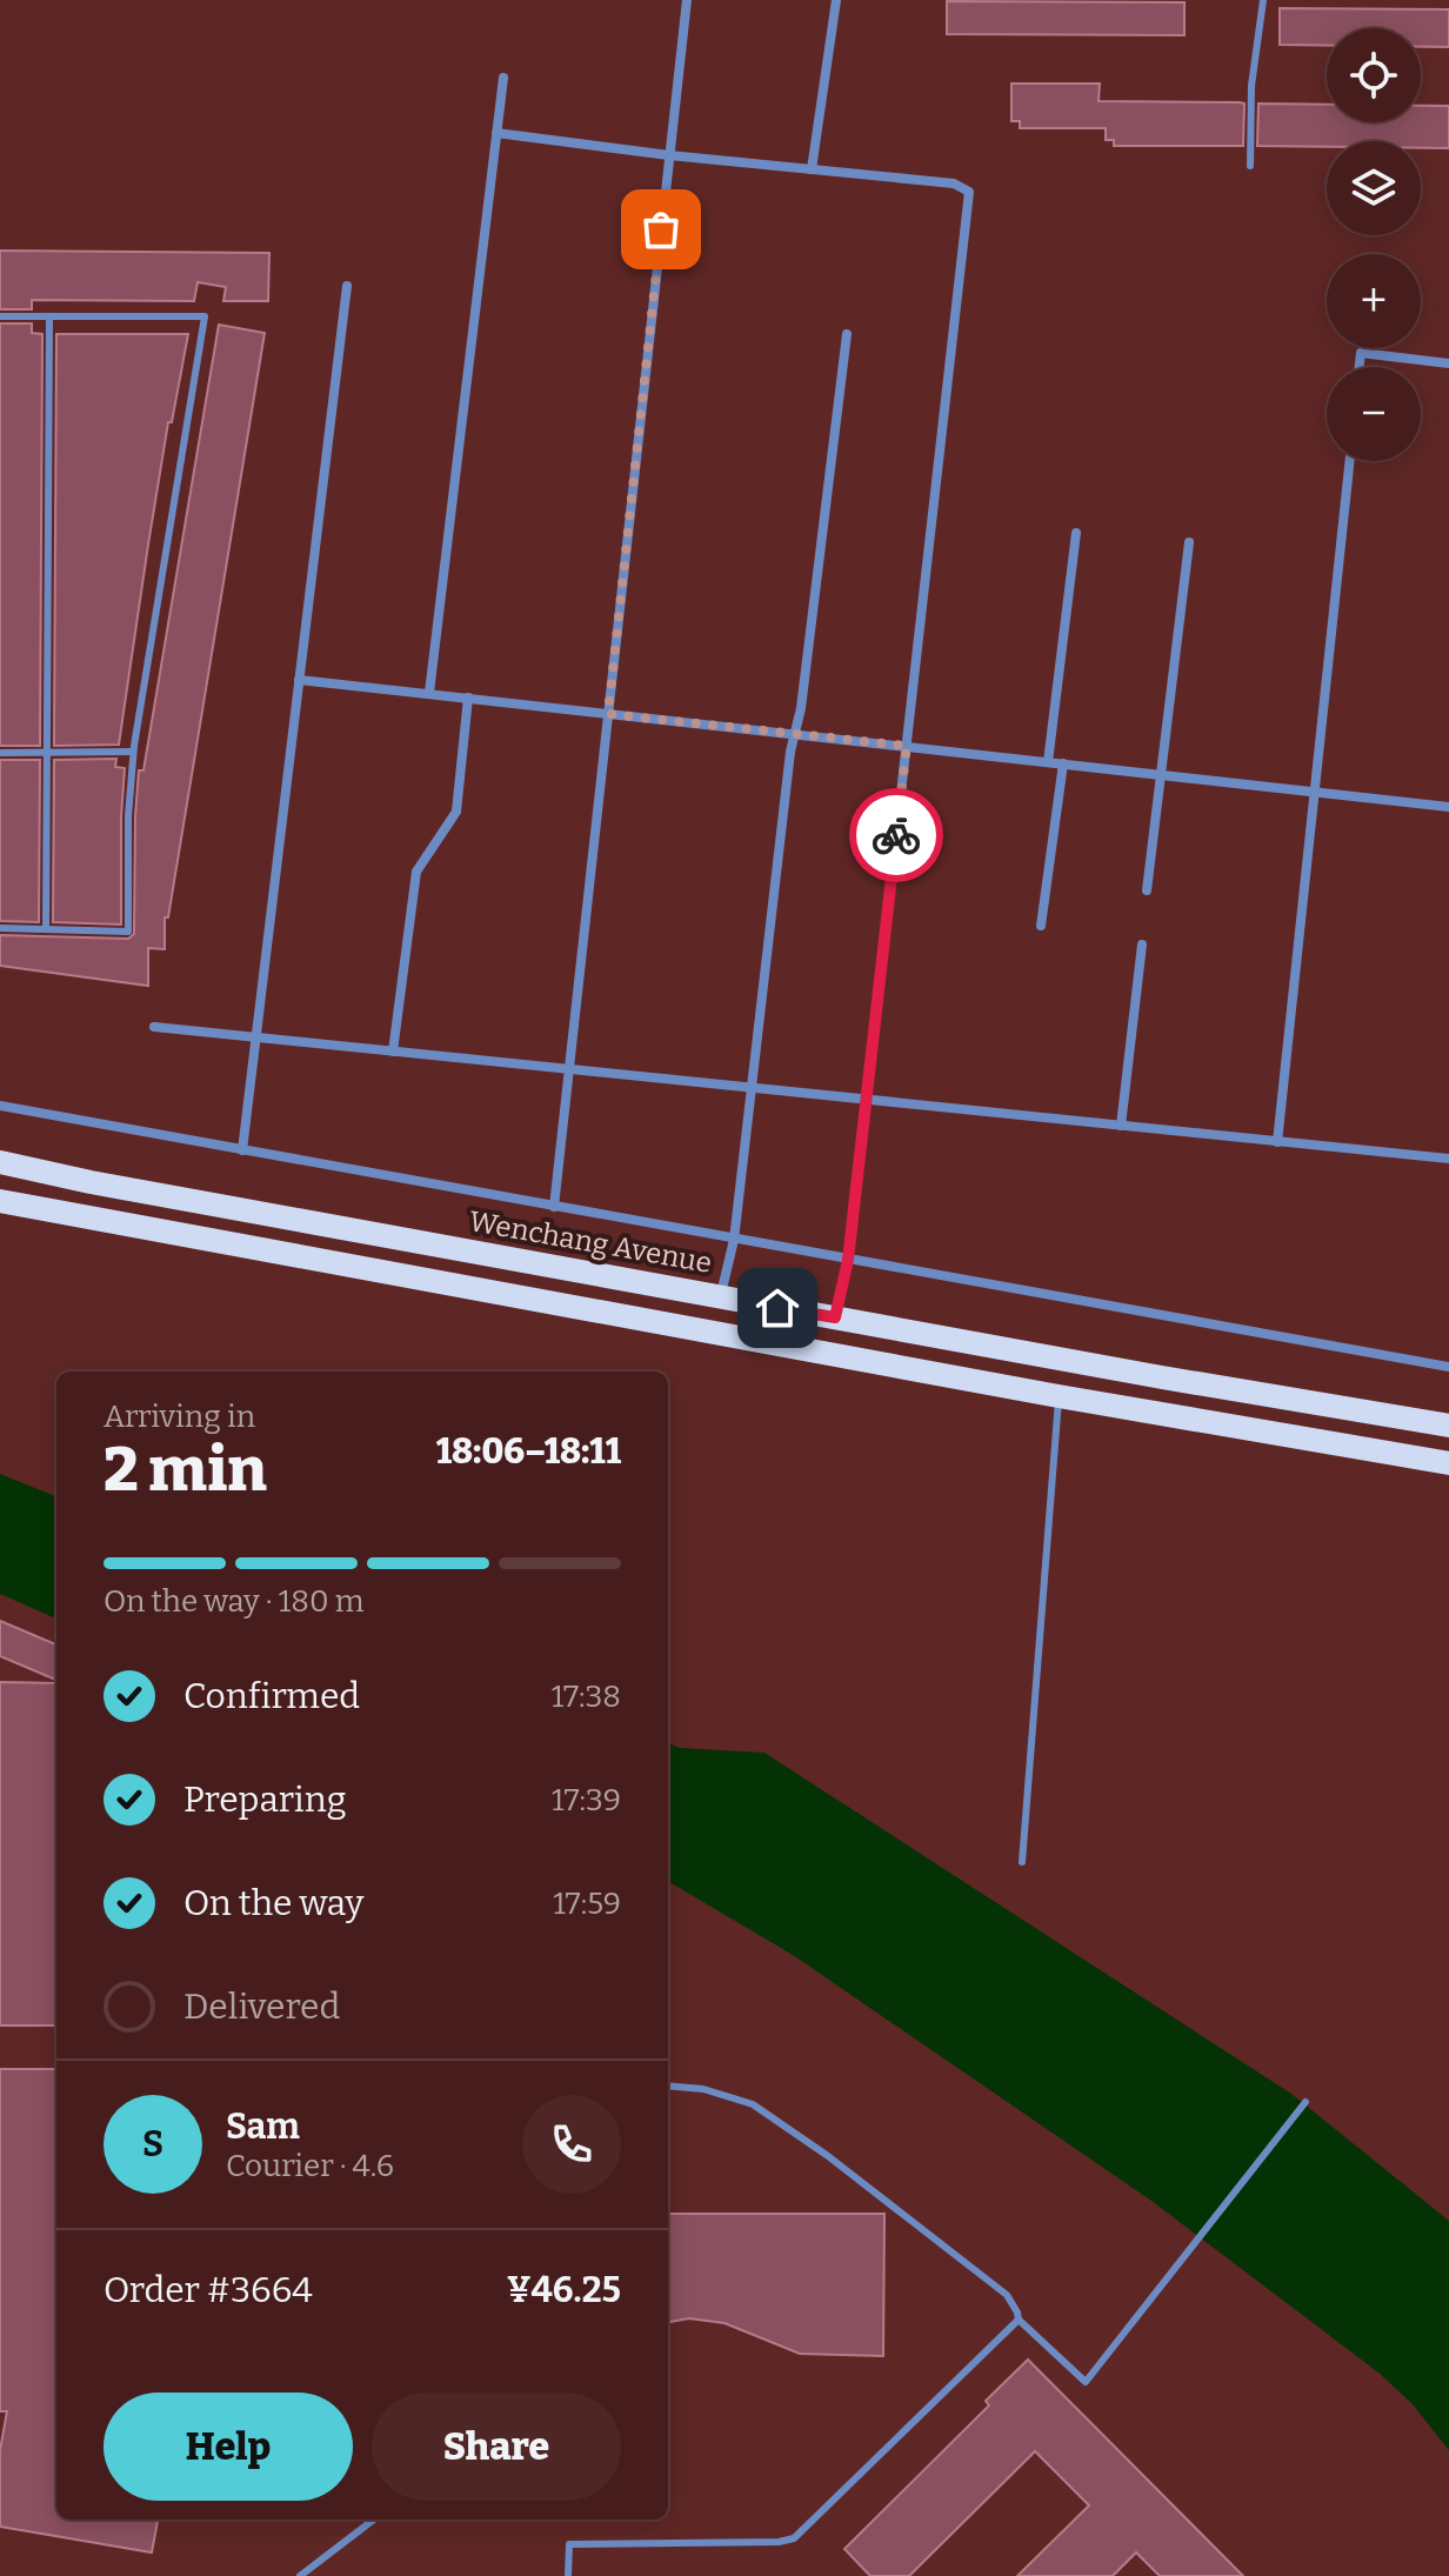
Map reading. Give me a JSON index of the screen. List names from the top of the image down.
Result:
{
  "streets": {
    "main road": ["Wenchang Avenue"]
  },
  "page": {
    "map_buttons": ["+", "−"],
    "heading": ["2 min", "Arriving in", "18:06–18:11"],
    "panel": [
      "Sam",
      "Courier · 4.6",
      "Order #3664",
      "¥46.25"
    ],
    "bar": "On the way · 180 m",
    "list": [
      ["Confirmed", "17:38"],
      ["Preparing", "17:39"],
      ["On the way", "17:59"],
      "Delivered"
    ],
    "round": "S",
    "buttons": ["Help", "Share"]
  }
}
